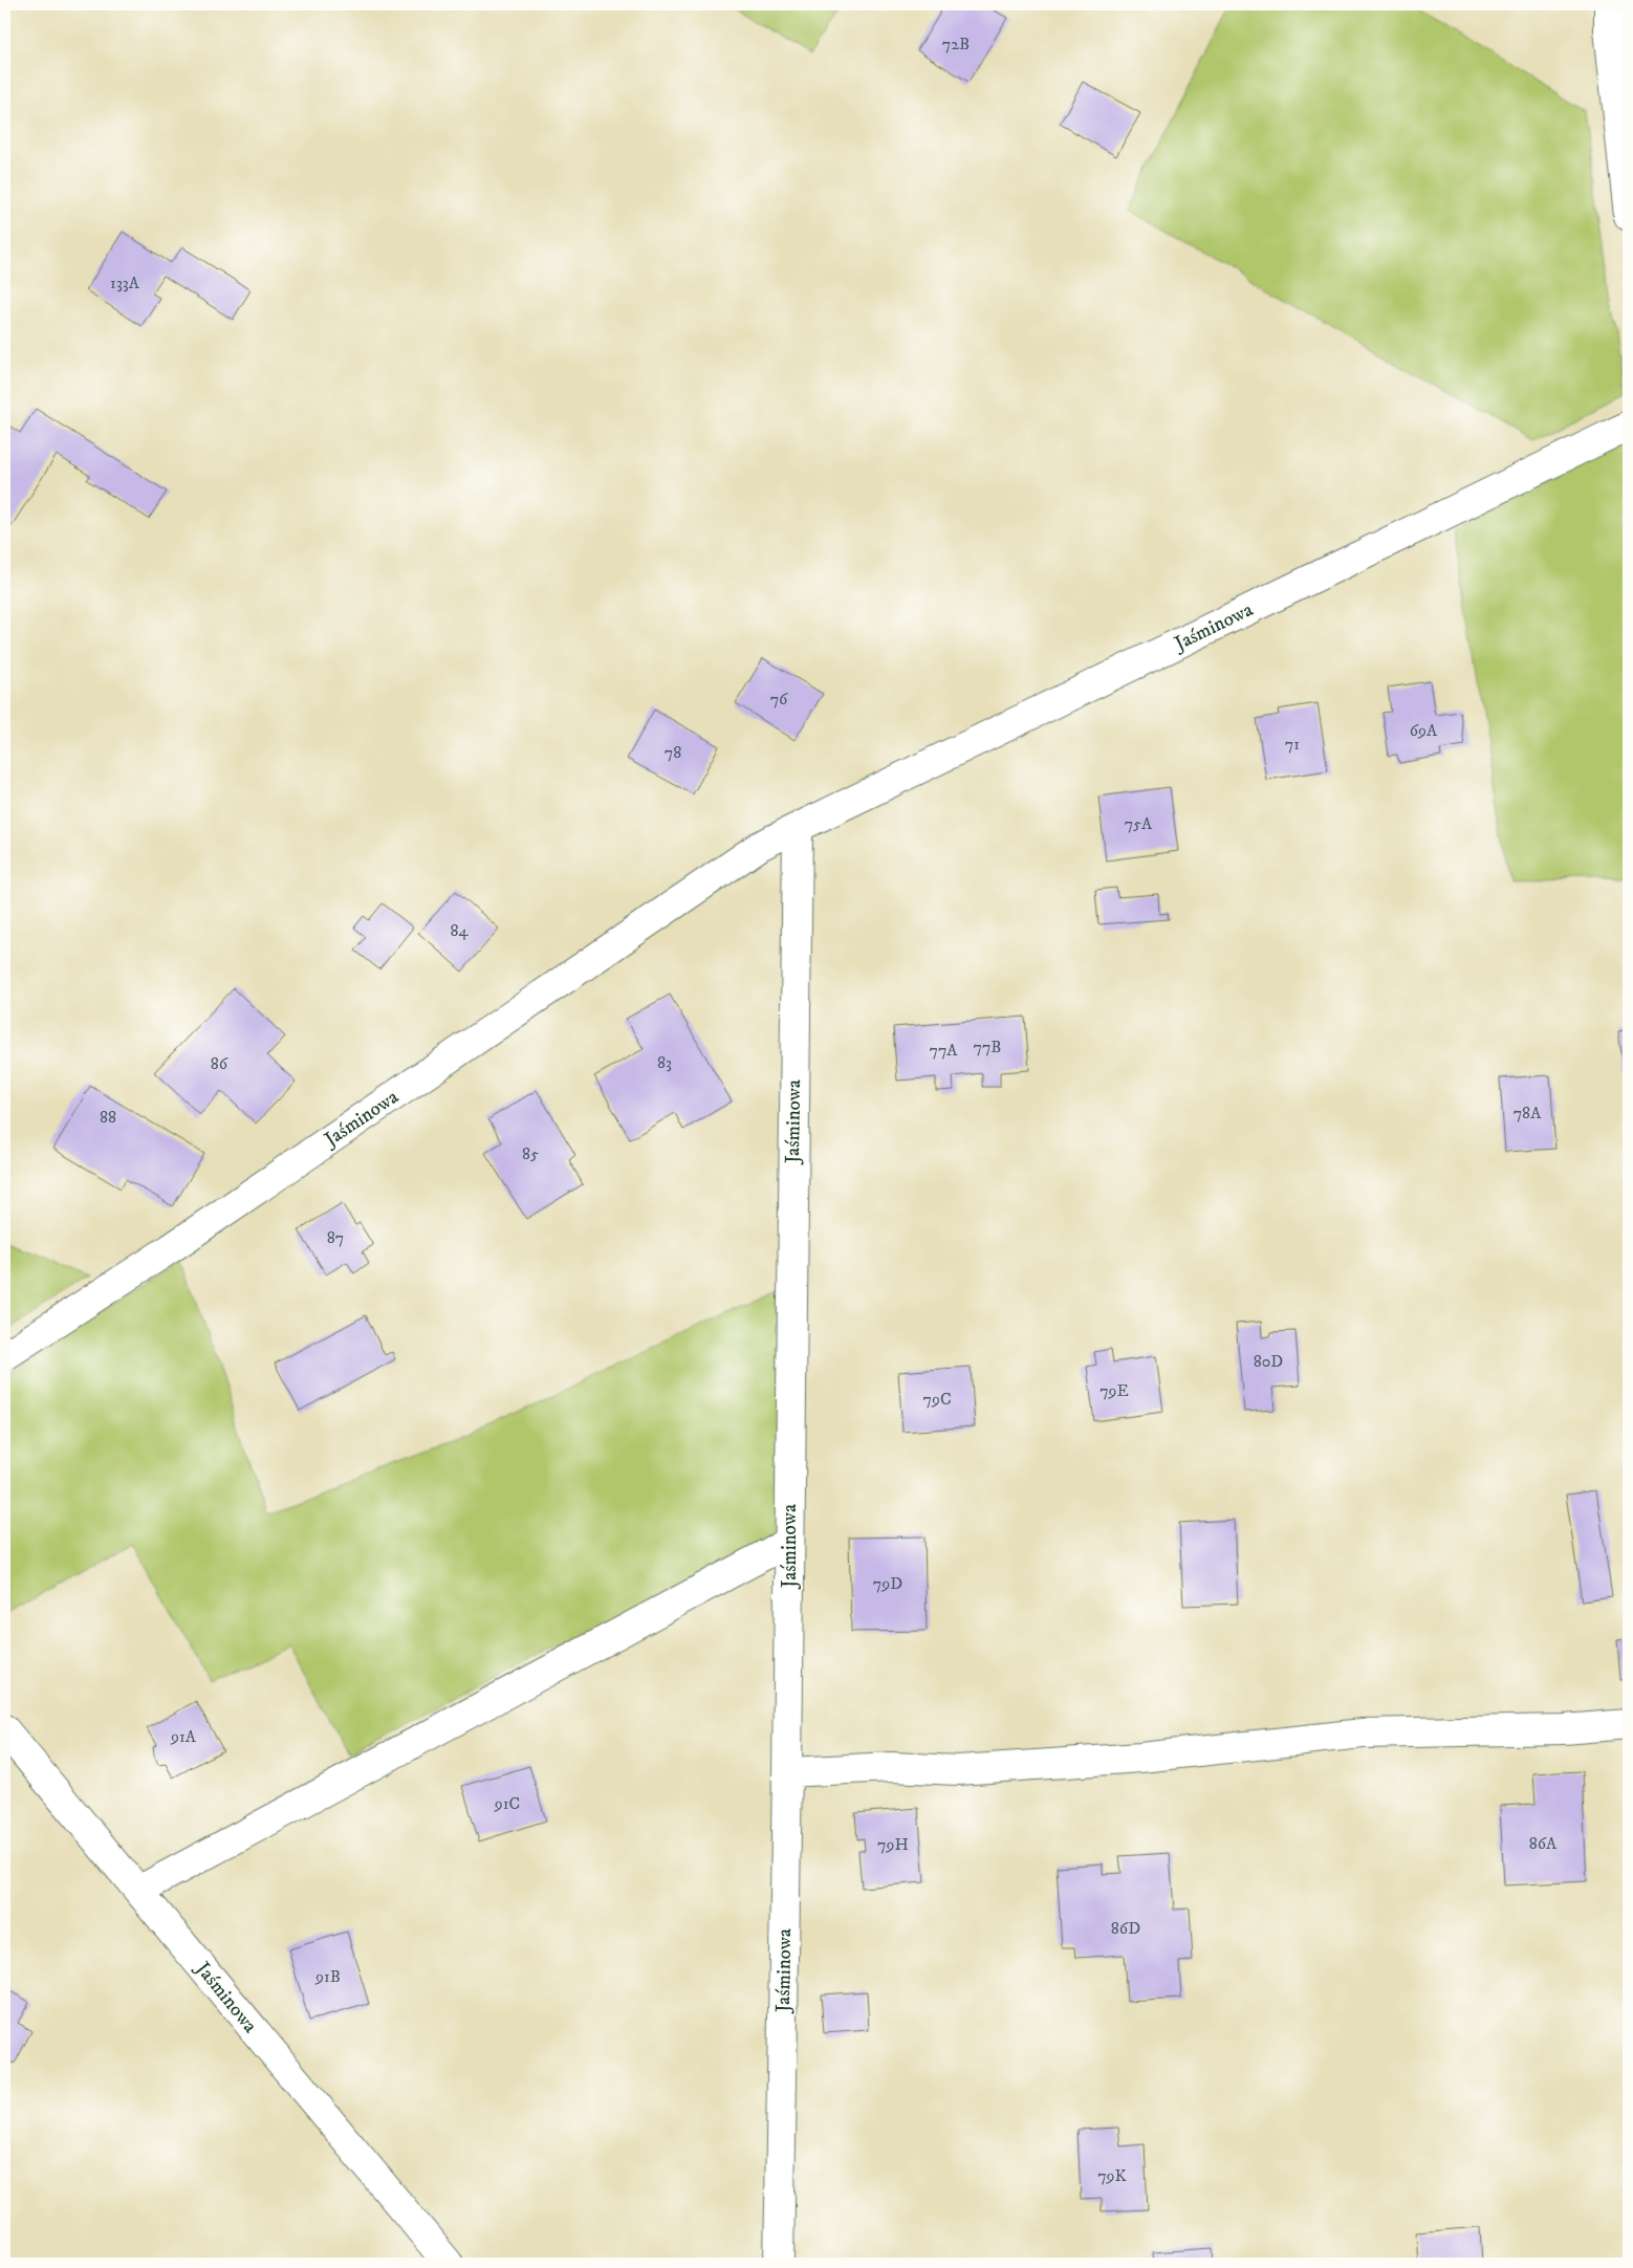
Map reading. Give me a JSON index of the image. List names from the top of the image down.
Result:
{
  "streets": {
    "street": ["Jaśminowa"]
  },
  "house_numbers": [
    "72B",
    "133A",
    "76",
    "69A",
    "71",
    "78",
    "75A",
    "84",
    "77B",
    "77A",
    "83",
    "86",
    "78A",
    "88",
    "85",
    "87",
    "80D",
    "79E",
    "79C",
    "79D",
    "91A",
    "91C",
    "86A",
    "79H",
    "86D",
    "91B",
    "79K"
  ]
}
